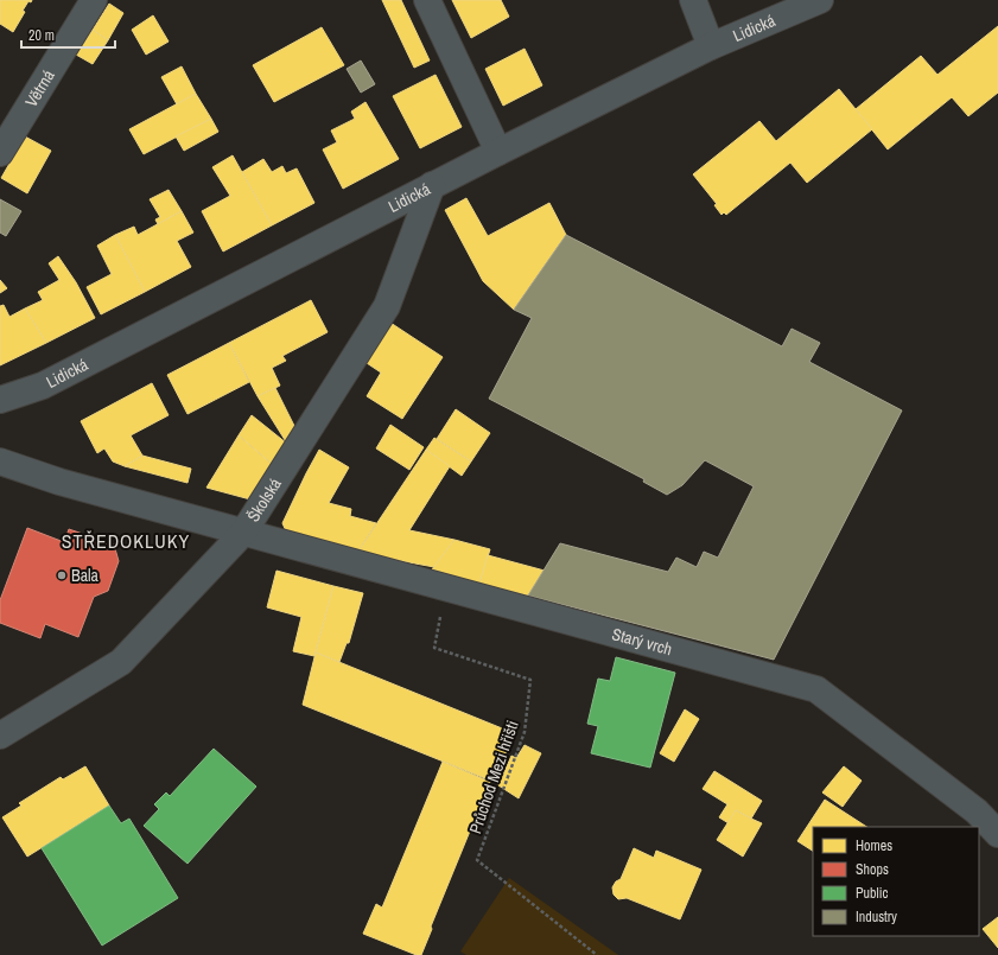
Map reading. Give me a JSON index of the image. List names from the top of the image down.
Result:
{
  "streets": {
    "street": [
      "Lidická",
      "Větrná",
      "Školská",
      "Starý vrch"
    ],
    "path": ["Průchod Mezi hřišti"]
  },
  "crossings": [
    ["Lidická", "Školská"],
    ["Školská", "Starý vrch"],
    ["Starý vrch", "Průchod Mezi hřišti"]
  ],
  "districts": ["STŘEDOKLUKY"],
  "places": ["Bala"],
  "legend": [
    "Homes",
    "Shops",
    "Public",
    "Industry"
  ],
  "scale_bar": "20 m"
}
